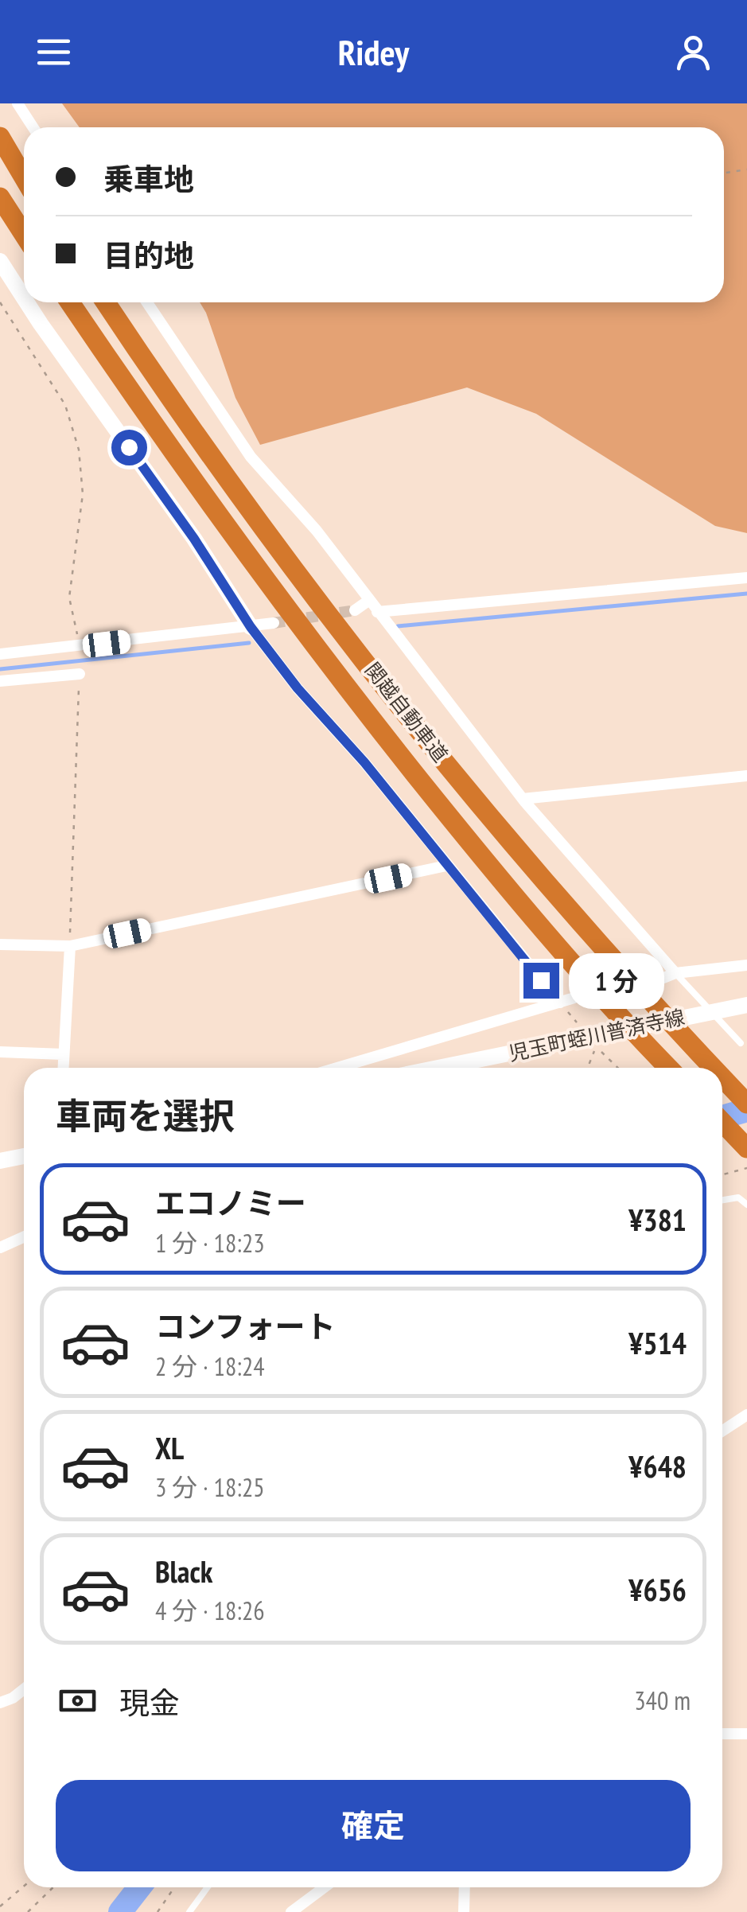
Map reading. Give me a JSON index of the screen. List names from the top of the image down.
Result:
{
  "streets": {
    "highway": ["関越自動車道"],
    "street": ["児玉町蛭川普済寺線"]
  },
  "page": {
    "header": "Ridey",
    "banner": ["乗車地", "目的地"],
    "bubble": "1 分",
    "heading": "車両を選択",
    "list": [
      {
        "name": "エコノミー",
        "note": "1 分 · 18:23",
        "value": "¥381"
      },
      {
        "name": "コンフォート",
        "note": "2 分 · 18:24",
        "value": "¥514"
      },
      {
        "name": "XL",
        "note": "3 分 · 18:25",
        "value": "¥648"
      },
      {
        "name": "Black",
        "note": "4 分 · 18:26",
        "value": "¥656"
      }
    ],
    "pay": ["現金", "340 m"],
    "buttons": "確定"
  }
}
